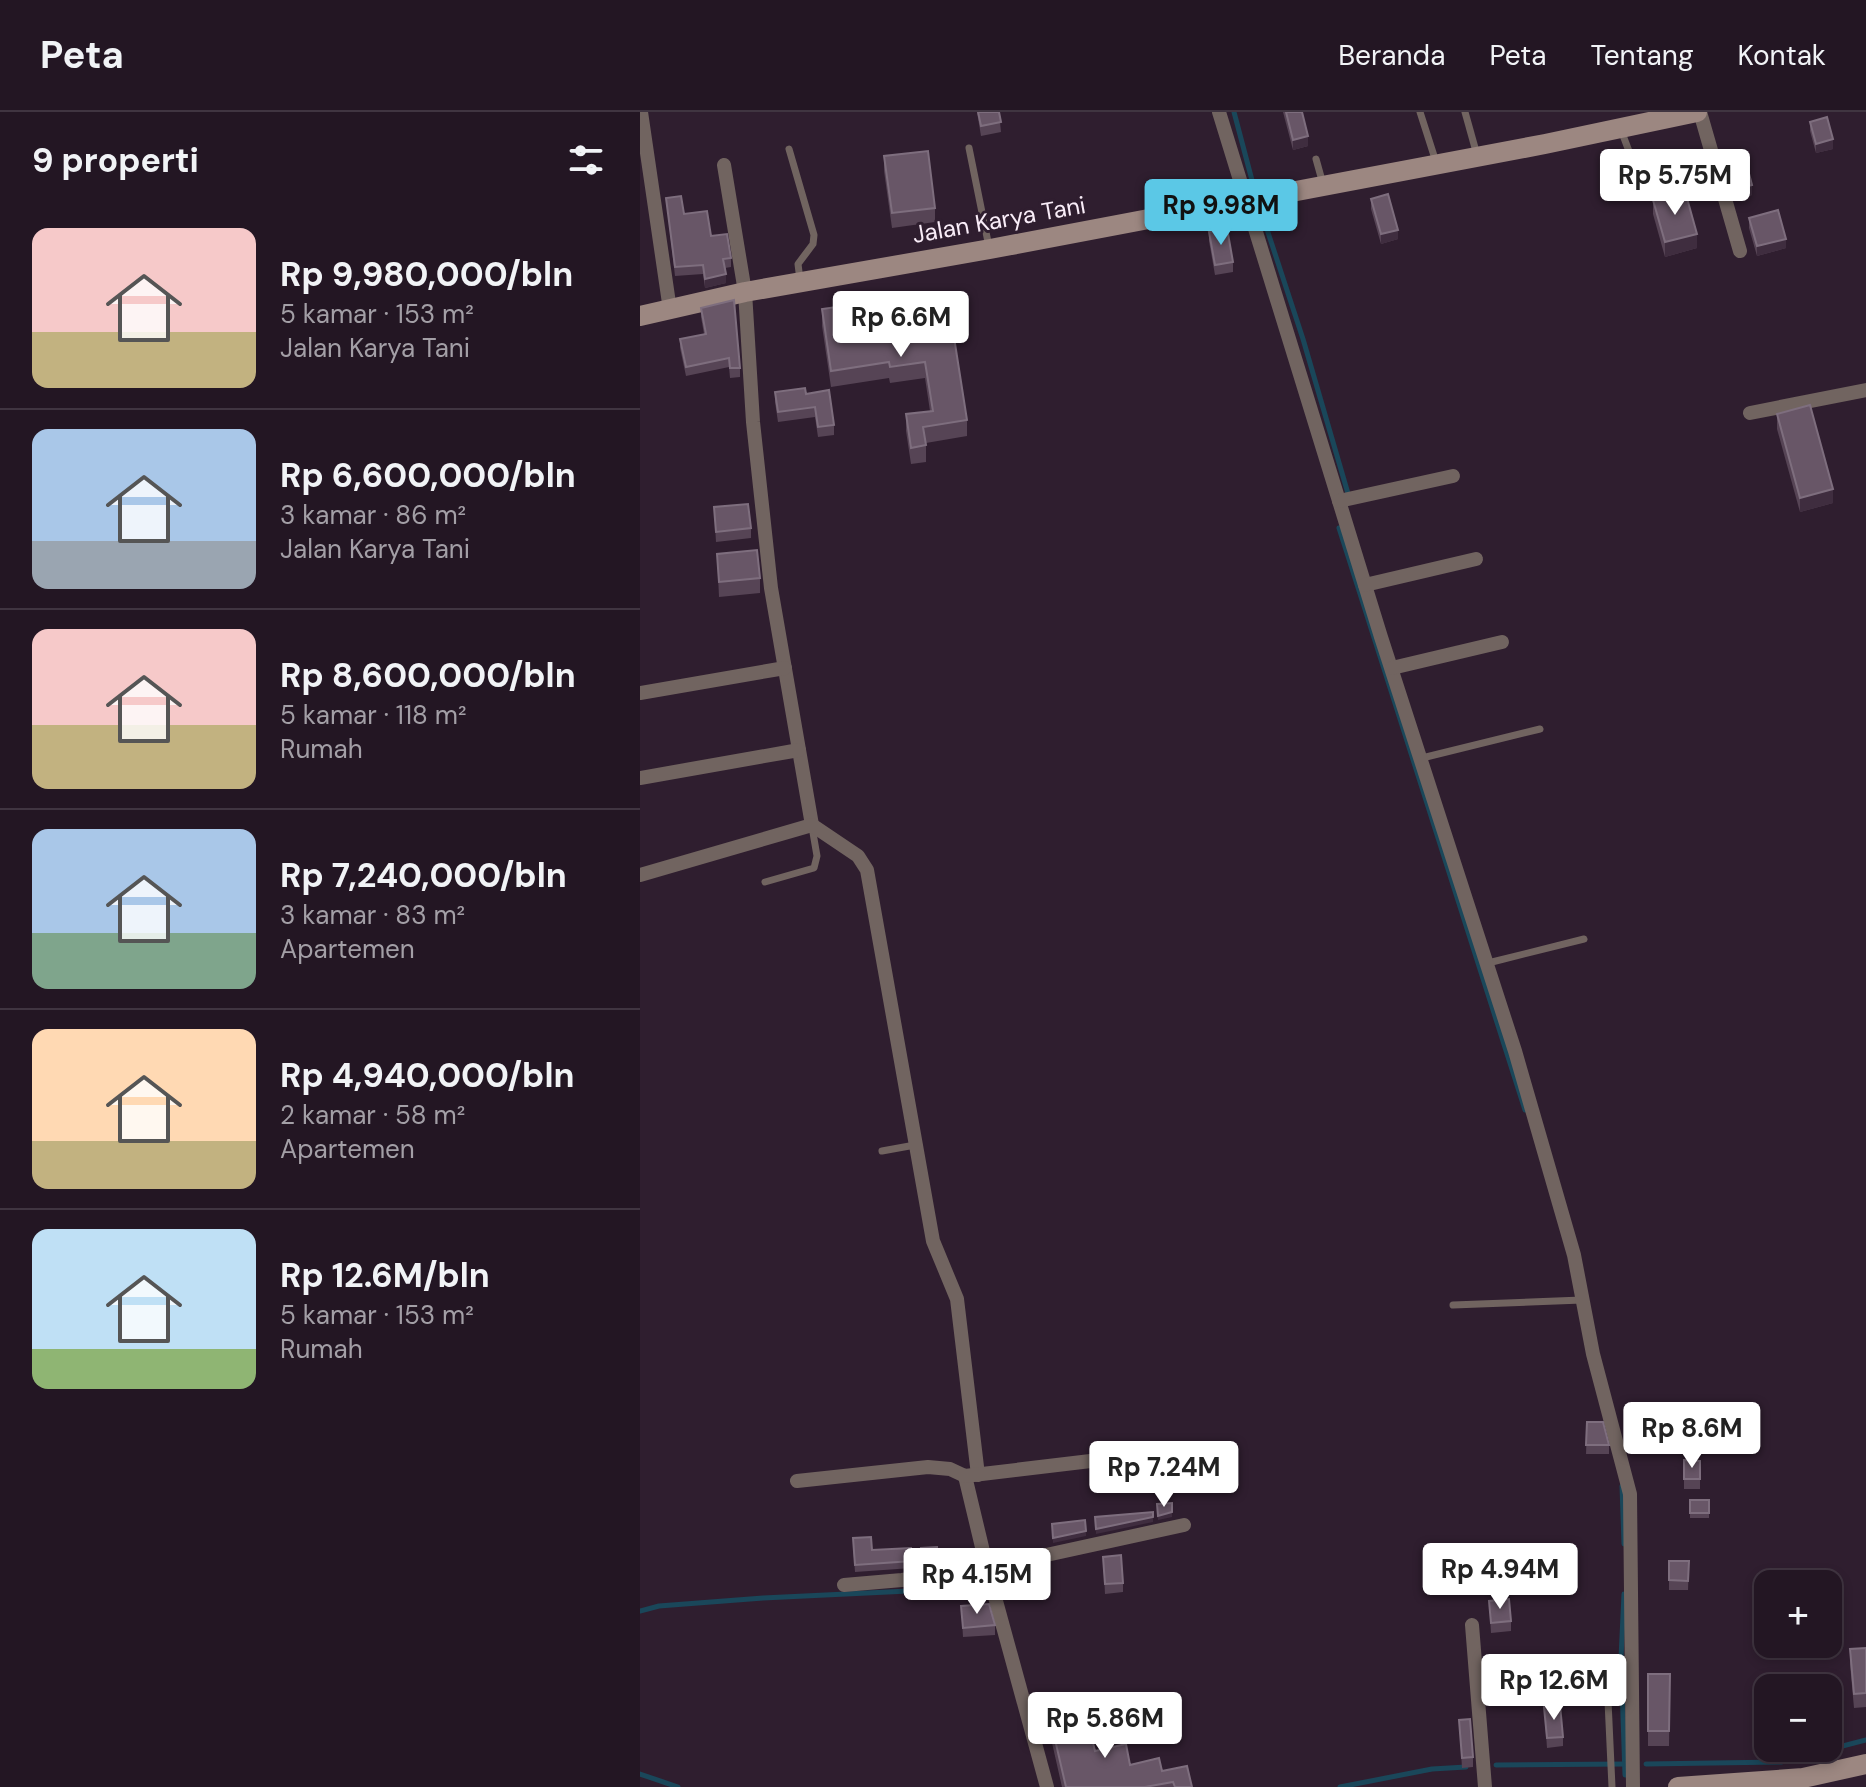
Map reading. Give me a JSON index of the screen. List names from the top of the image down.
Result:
{
  "streets": {
    "street": ["Jalan Karya Tani"]
  },
  "page": {
    "header": "Peta",
    "nav": [
      "Beranda",
      "Peta",
      "Tentang",
      "Kontak"
    ],
    "heading": "9 properti",
    "price": [
      "Rp 5.75M",
      "Rp 9.98M",
      "Rp 6.6M",
      "Rp 8.6M",
      "Rp 7.24M",
      "Rp 4.94M",
      "Rp 4.15M",
      "Rp 12.6M",
      "Rp 5.86M"
    ],
    "list": [
      {
        "name": "Rp 9,980,000/bln",
        "note": "5 kamar · 153 m² · Jalan Karya Tani"
      },
      {
        "name": "Rp 6,600,000/bln",
        "note": "3 kamar · 86 m² · Jalan Karya Tani"
      },
      {
        "name": "Rp 8,600,000/bln",
        "note": "5 kamar · 118 m² · Rumah"
      },
      {
        "name": "Rp 7,240,000/bln",
        "note": "3 kamar · 83 m² · Apartemen"
      },
      {
        "name": "Rp 4,940,000/bln",
        "note": "2 kamar · 58 m² · Apartemen"
      },
      {
        "name": "Rp 12.6M/bln",
        "note": "5 kamar · 153 m² · Rumah"
      }
    ],
    "map_buttons": ["+", "−"]
  }
}
